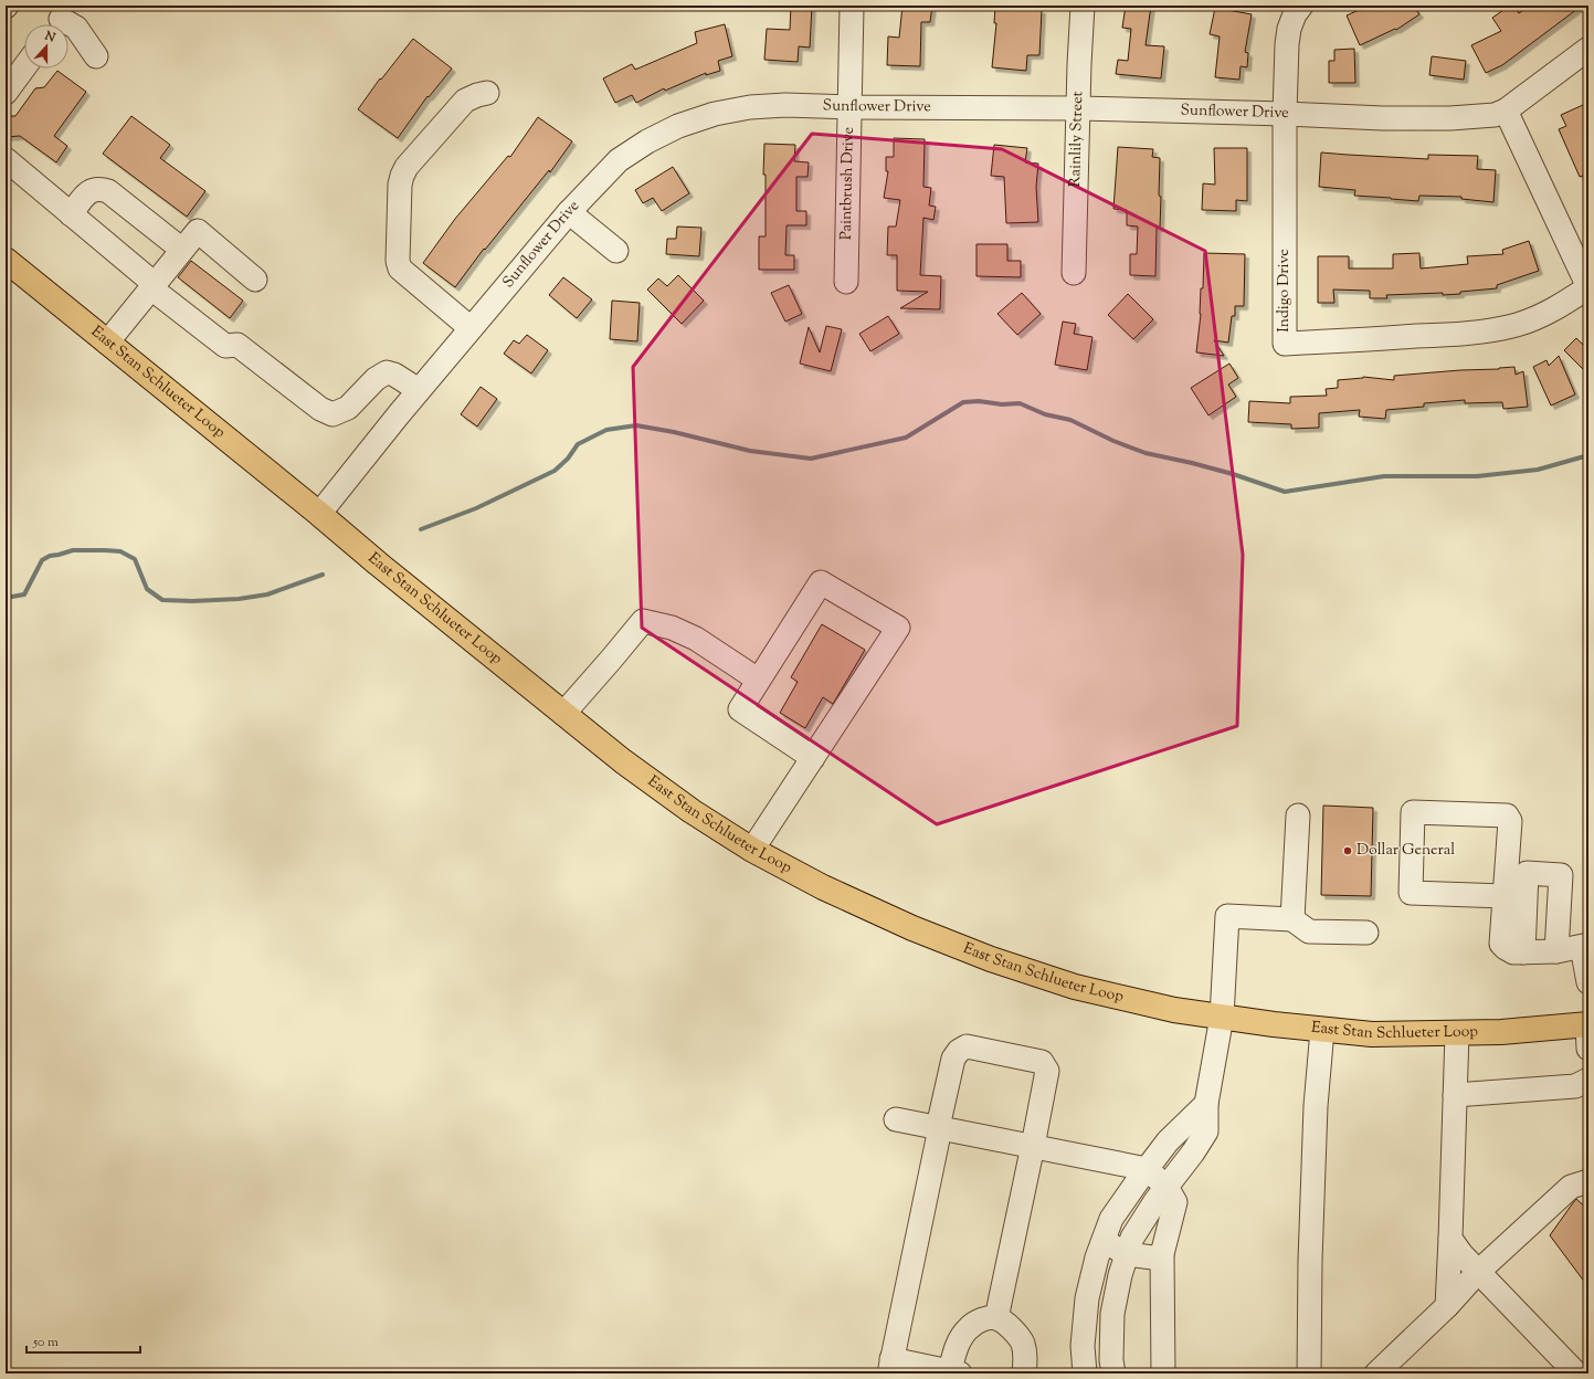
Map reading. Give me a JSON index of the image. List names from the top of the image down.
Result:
{
  "streets": {
    "main road": ["East Stan Schlueter Loop"],
    "street": [
      "Sunflower Drive",
      "Rainlily Street",
      "Paintbrush Drive",
      "Indigo Drive"
    ]
  },
  "crossings": [
    ["Sunflower Drive", "Rainlily Street"],
    ["Sunflower Drive", "Paintbrush Drive"],
    ["Sunflower Drive", "Indigo Drive"],
    ["Sunflower Drive", "East Stan Schlueter Loop"]
  ],
  "places": ["Dollar General"],
  "scale_bar": "50 m",
  "north": "top"
}
